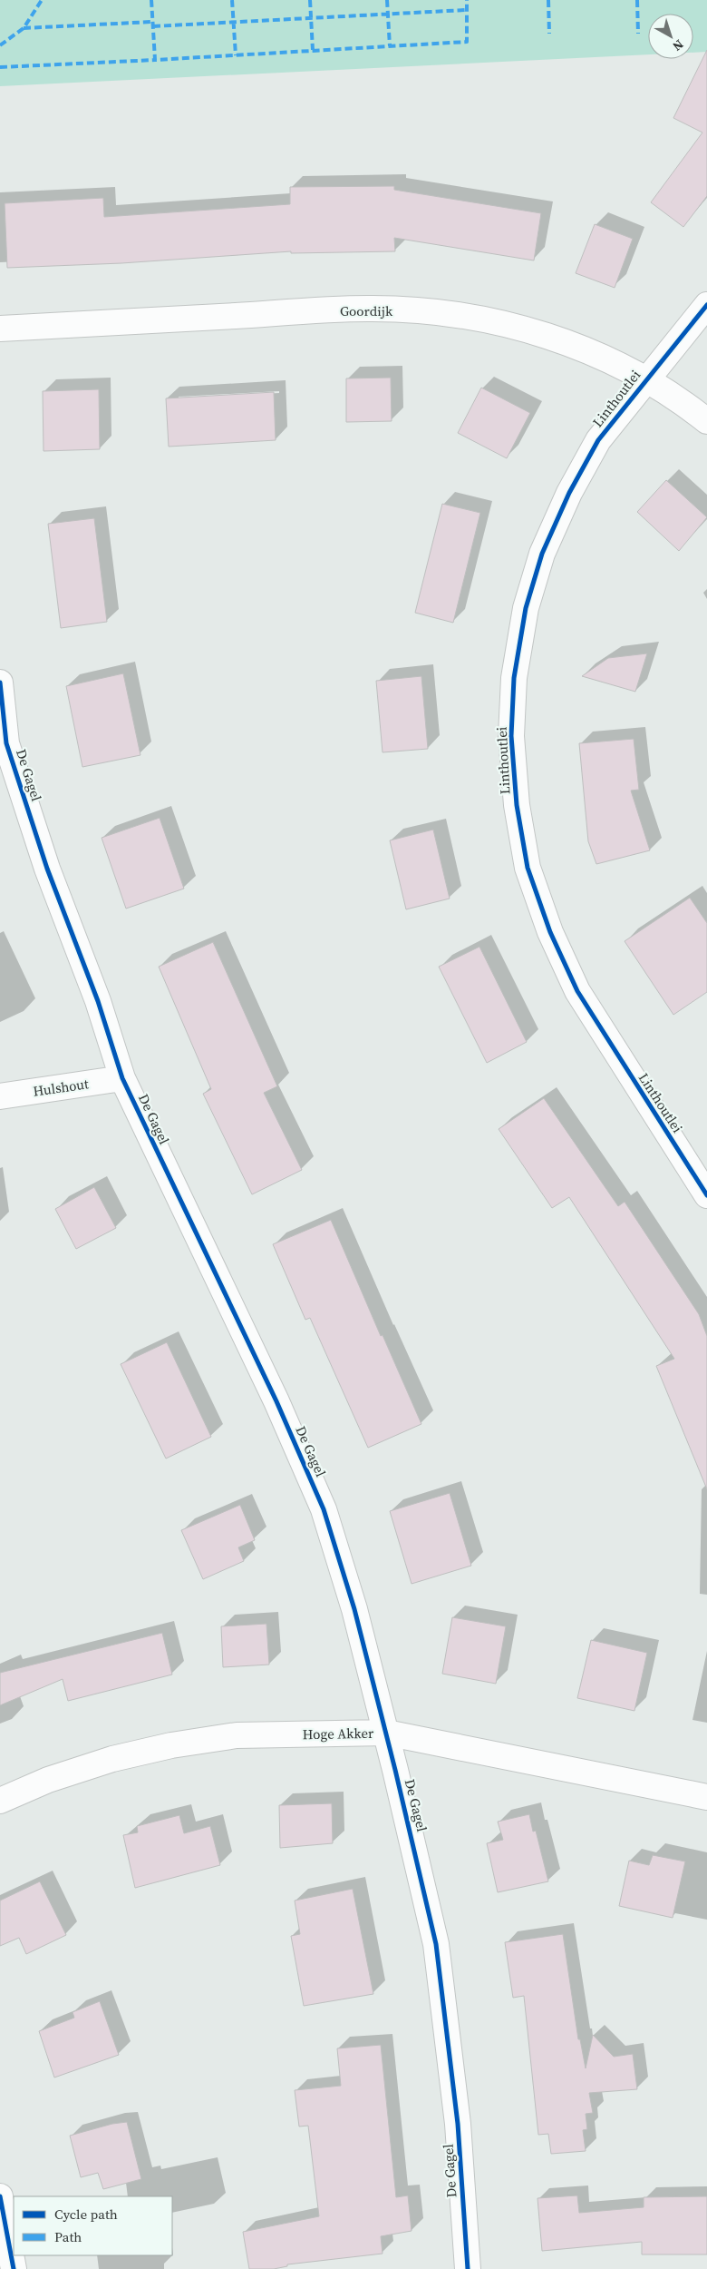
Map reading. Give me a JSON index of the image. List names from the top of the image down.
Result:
{
  "streets": {
    "street": [
      "Goordijk",
      "Linthoutlei",
      "De Gagel",
      "Hulshout",
      "Hoge Akker"
    ]
  },
  "crossings": [
    ["Goordijk", "Linthoutlei"],
    ["De Gagel", "Hulshout"],
    ["De Gagel", "Hoge Akker"]
  ],
  "legend": ["Cycle path", "Path"],
  "north": "bottom right"
}
